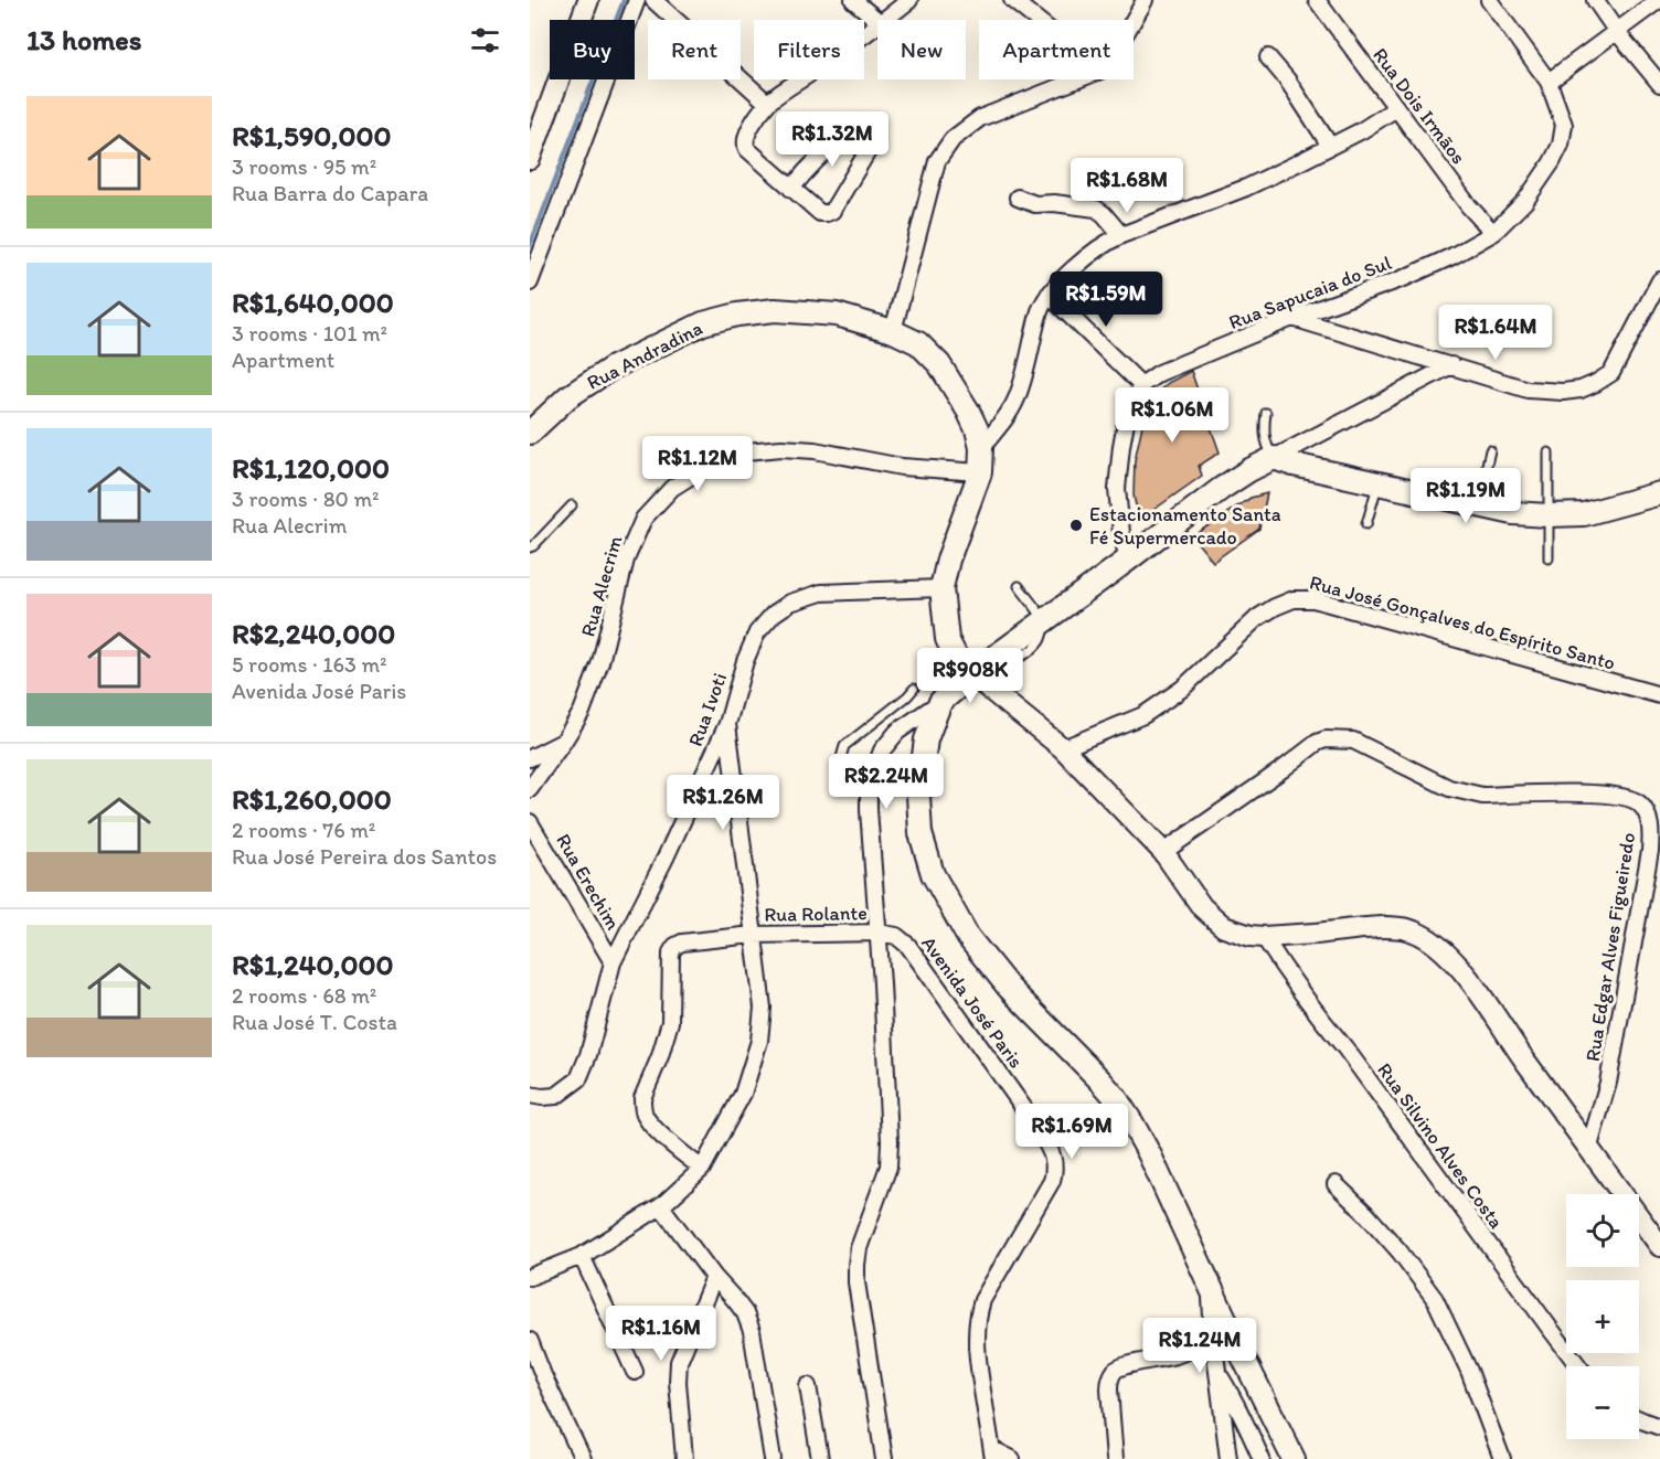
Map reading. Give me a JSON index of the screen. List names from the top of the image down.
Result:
{
  "streets": {
    "main road": ["Rua Andradina"],
    "street": [
      "Rua Dois Irmãos",
      "Rua Sapucaia do Sul",
      "Rua Alecrim",
      "Rua José Gonçalves do Espírito Santo",
      "Rua Ivoti",
      "Rua Erechim",
      "Rua Rolante",
      "Rua Edgar Alves Figueiredo",
      "Avenida José Paris",
      "Rua Silvino Alves Costa"
    ]
  },
  "crossings": [
    ["Rua Dois Irmãos", "Rua Sapucaia do Sul"],
    ["Rua Andradina", "Rua Alecrim"],
    ["Rua Andradina", "Rua Ivoti"],
    ["Rua Ivoti", "Rua Erechim"],
    ["Rua Rolante", "Avenida José Paris"]
  ],
  "places": ["Estacionamento Santa Fé Supermercado"],
  "page": {
    "heading": "13 homes",
    "chip": [
      "Buy",
      "Rent",
      "Filters",
      "New",
      "Apartment"
    ],
    "list": [
      {
        "name": "R$1,590,000",
        "note": "3 rooms · 95 m² · Rua Barra do Capara"
      },
      {
        "name": "R$1,640,000",
        "note": "3 rooms · 101 m² · Apartment"
      },
      {
        "name": "R$1,120,000",
        "note": "3 rooms · 80 m² · Rua Alecrim"
      },
      {
        "name": "R$2,240,000",
        "note": "5 rooms · 163 m² · Avenida José Paris"
      },
      {
        "name": "R$1,260,000",
        "note": "2 rooms · 76 m² · Rua José Pereira dos Santos"
      },
      {
        "name": "R$1,240,000",
        "note": "2 rooms · 68 m² · Rua José T. Costa"
      }
    ],
    "price": [
      "R$1.32M",
      "R$1.68M",
      "R$1.59M",
      "R$1.64M",
      "R$1.06M",
      "R$1.12M",
      "R$1.19M",
      "R$908K",
      "R$2.24M",
      "R$1.26M",
      "R$1.69M",
      "R$1.16M",
      "R$1.24M"
    ],
    "map_buttons": ["+", "−"]
  }
}
